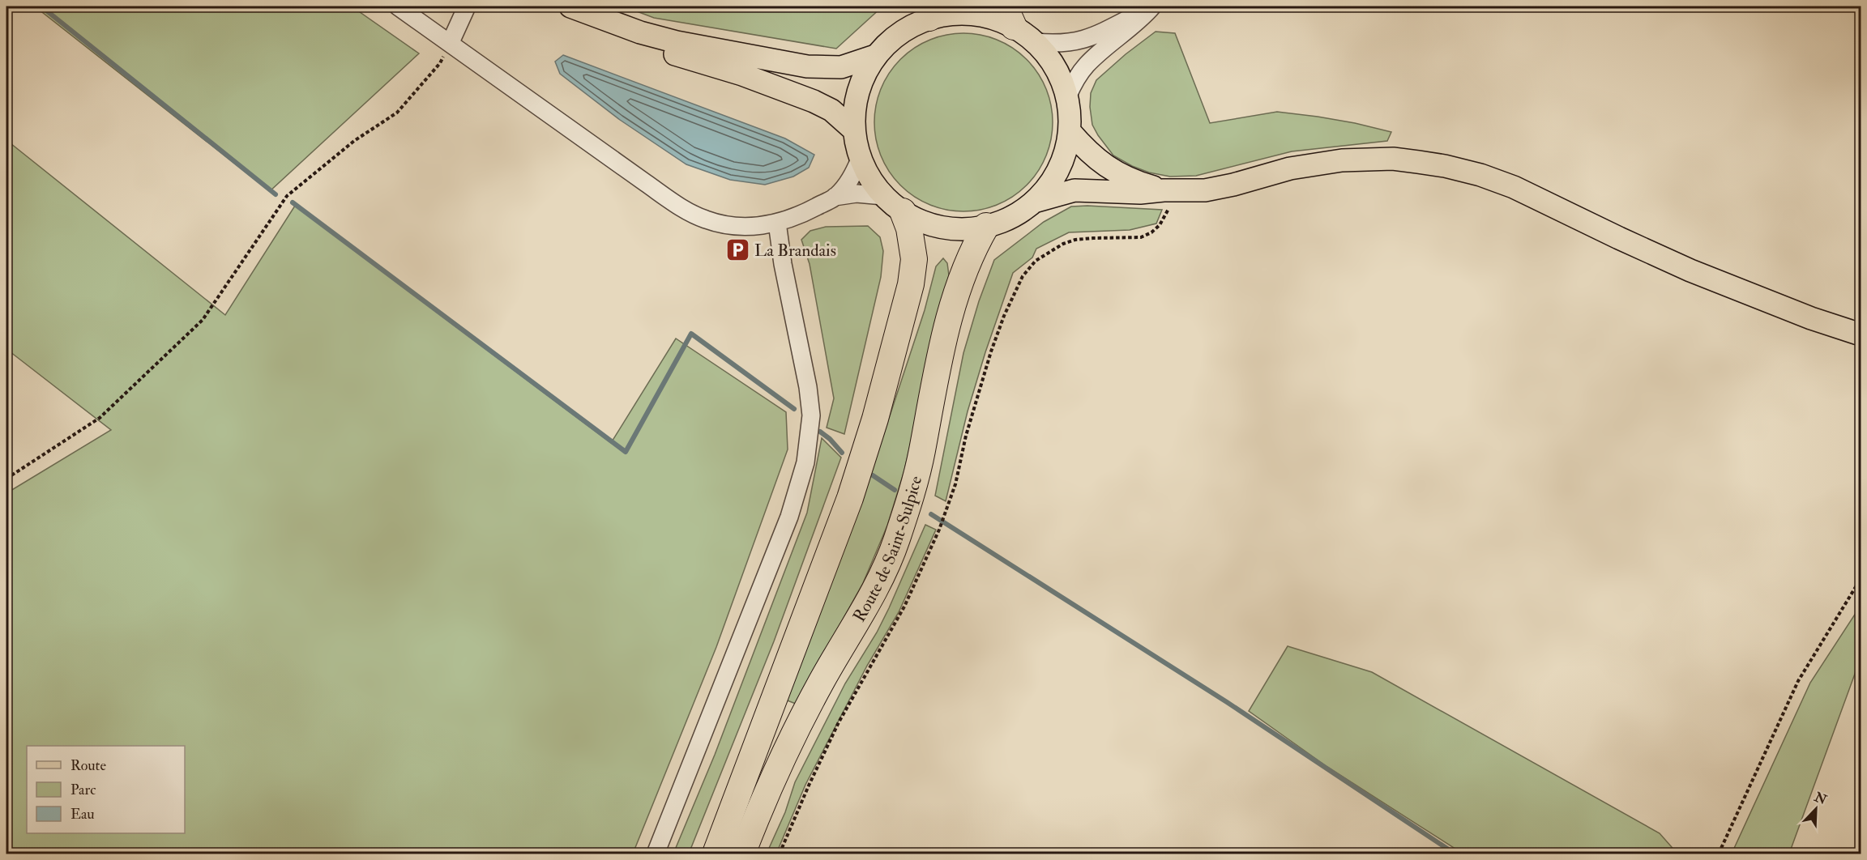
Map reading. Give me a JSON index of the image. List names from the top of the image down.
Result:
{
  "streets": {
    "highway": ["Route de Saint-Sulpice"]
  },
  "places": {
    "parking": ["La Brandais"]
  },
  "legend": ["Route", "Parc", "Eau"],
  "north": "top right"
}
